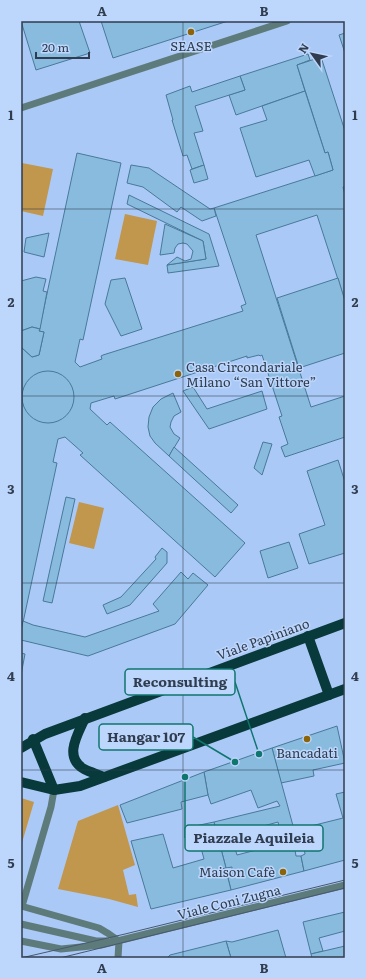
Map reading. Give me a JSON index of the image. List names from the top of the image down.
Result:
{
  "streets": {
    "main road": ["Viale Papiniano"],
    "street": ["Viale Coni Zugna"]
  },
  "places": [
    "SEASE",
    "Casa Circondariale Milano “San Vittore”",
    "Bancadati",
    "Reconsulting",
    "Hangar 107",
    "Piazzale Aquileia",
    "Maison Cafè"
  ],
  "scale_bar": "20 m",
  "north": "top left",
  "grid": {
    "columns": ["A", "B"],
    "rows": [
      "1",
      "2",
      "3",
      "4",
      "5"
    ]
  }
}
